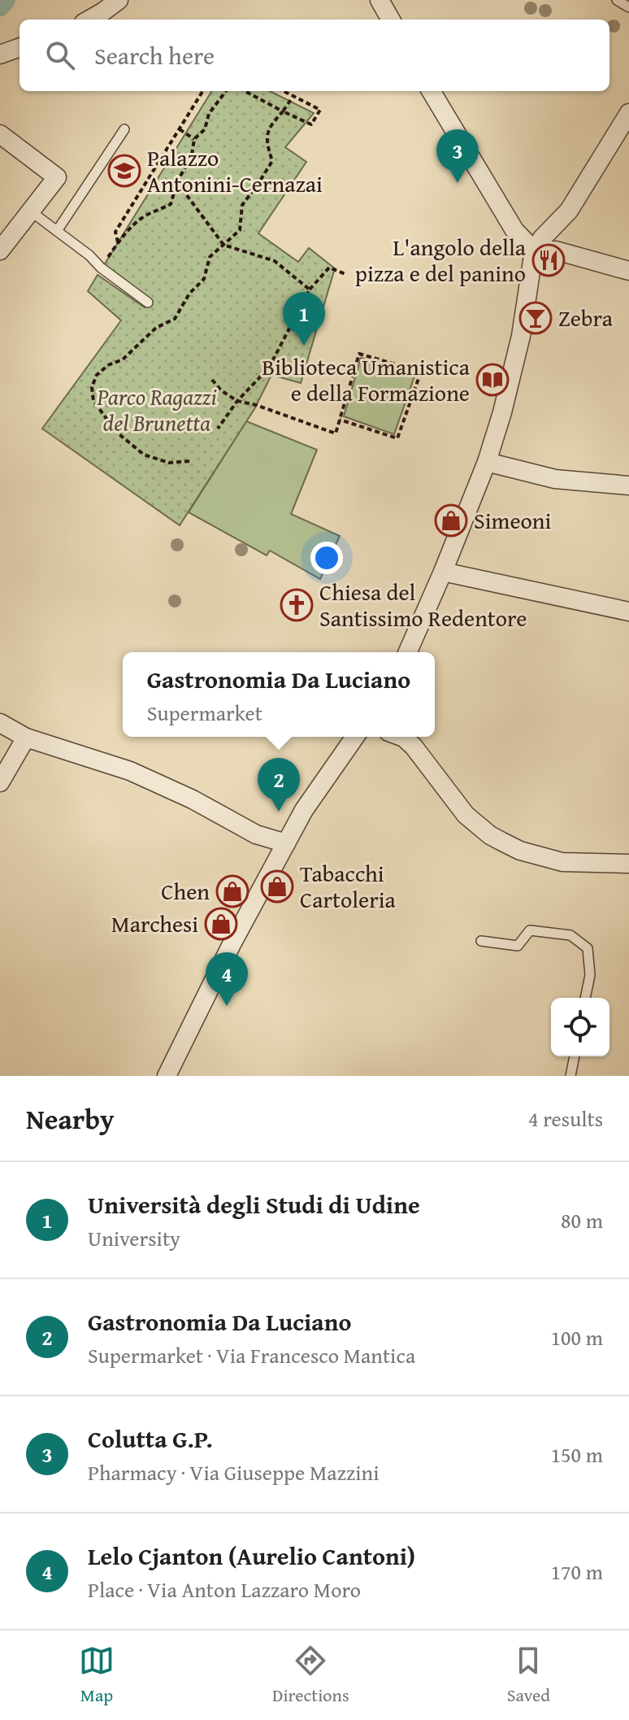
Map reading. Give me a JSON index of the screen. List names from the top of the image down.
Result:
{
  "parks": ["Parco Ragazzi del Brunetta"],
  "places": {
    "school or university": ["Palazzo Antonini-Cernazai"],
    "restaurant": ["L'angolo della pizza e del panino"],
    "bar": ["Zebra"],
    "library": ["Biblioteca Umanistica e della Formazione"],
    "shop": [
      "Simeoni",
      "Tabacchi Cartoleria",
      "Chen",
      "Marchesi"
    ],
    "church": ["Chiesa del Santissimo Redentore"]
  },
  "page": {
    "search": "Search here",
    "pins": [
      "3",
      "1",
      "2",
      "4"
    ],
    "popup": ["Gastronomia Da Luciano", "Supermarket"],
    "heading": ["Nearby", "4 results"],
    "list": [
      {
        "mark": "1",
        "name": "Università degli Studi di Udine",
        "note": "University",
        "value": "80 m"
      },
      {
        "mark": "2",
        "name": "Gastronomia Da Luciano",
        "note": "Supermarket · Via Francesco Mantica",
        "value": "100 m"
      },
      {
        "mark": "3",
        "name": "Colutta G.P.",
        "note": "Pharmacy · Via Giuseppe Mazzini",
        "value": "150 m"
      },
      {
        "mark": "4",
        "name": "Lelo Cjanton (Aurelio Cantoni)",
        "note": "Place · Via Anton Lazzaro Moro",
        "value": "170 m"
      }
    ],
    "nav": ["Map", "Directions", "Saved"]
  }
}
